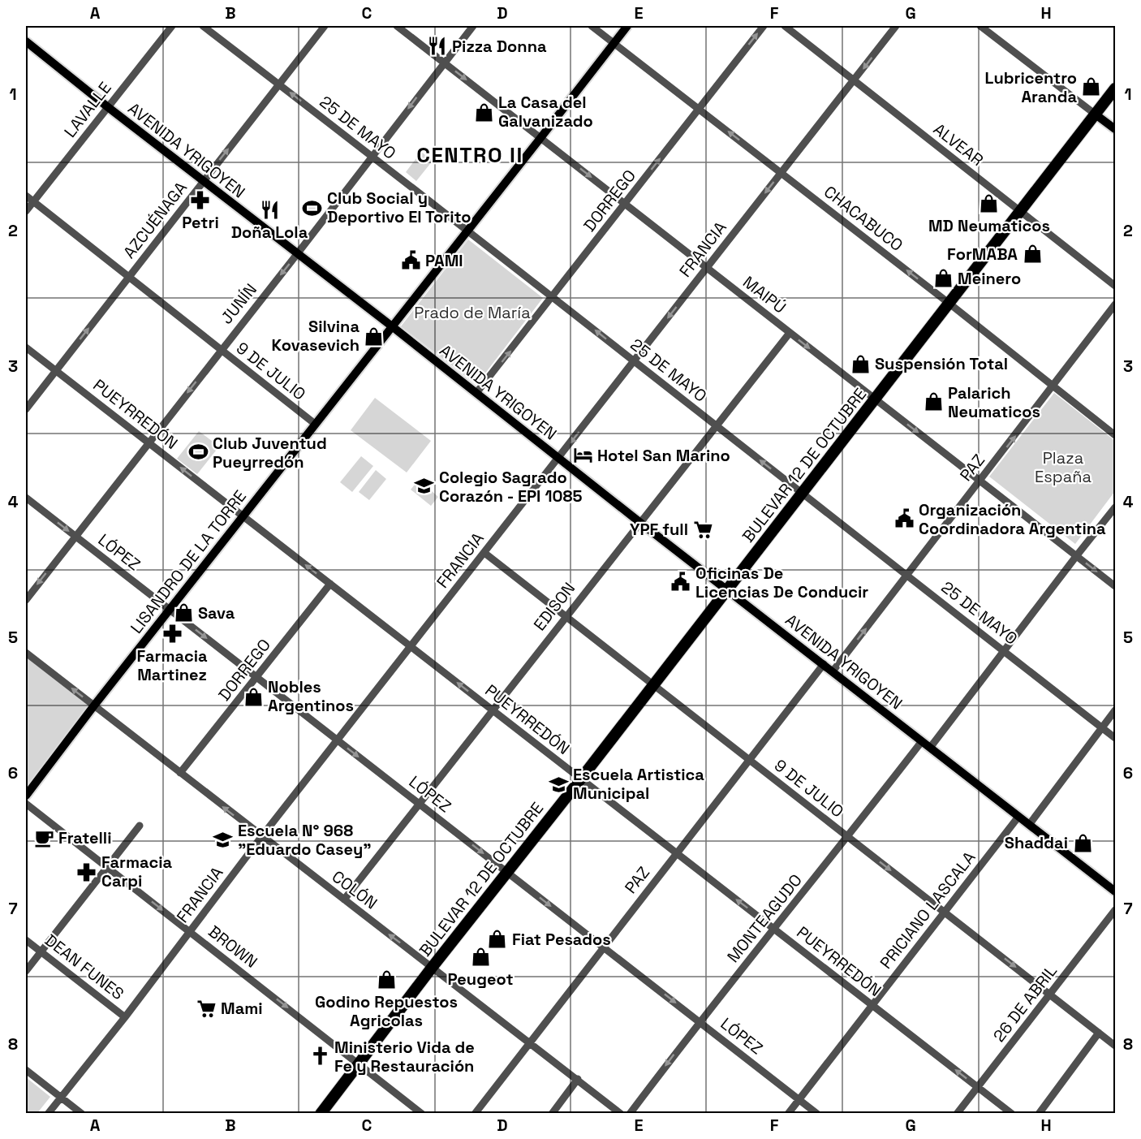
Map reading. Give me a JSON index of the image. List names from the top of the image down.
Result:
{
  "streets": {
    "highway": ["BULEVAR 12 DE OCTUBRE"],
    "main road": ["AVENIDA YRIGOYEN", "LISANDRO DE LA TORRE"],
    "street": [
      "LAVALLE",
      "25 DE MAYO",
      "ALVEAR",
      "DORREGO",
      "CHACABUCO",
      "AZCUÉNAGA",
      "FRANCIA",
      "MAIPÚ",
      "JUNÍN",
      "9 DE JULIO",
      "PUEYRREDÓN",
      "PAZ",
      "LÓPEZ",
      "EDISON",
      "COLÓN",
      "PRICIANO LASCALA",
      "MONTEAGUDO",
      "BROWN",
      "DEAN FUNES",
      "26 DE ABRIL"
    ]
  },
  "crossings": [
    ["LAVALLE", "AVENIDA YRIGOYEN"],
    ["LAVALLE", "9 DE JULIO"],
    ["25 DE MAYO", "DORREGO"],
    ["25 DE MAYO", "AZCUÉNAGA"],
    ["25 DE MAYO", "FRANCIA"],
    ["25 DE MAYO", "JUNÍN"],
    ["25 DE MAYO", "BULEVAR 12 DE OCTUBRE"],
    ["25 DE MAYO", "PAZ"],
    ["25 DE MAYO", "LISANDRO DE LA TORRE"],
    ["25 DE MAYO", "EDISON"],
    ["ALVEAR", "FRANCIA"],
    ["ALVEAR", "BULEVAR 12 DE OCTUBRE"],
    ["AVENIDA YRIGOYEN", "DORREGO"],
    ["AVENIDA YRIGOYEN", "AZCUÉNAGA"],
    ["AVENIDA YRIGOYEN", "FRANCIA"],
    ["AVENIDA YRIGOYEN", "JUNÍN"],
    ["AVENIDA YRIGOYEN", "BULEVAR 12 DE OCTUBRE"],
    ["AVENIDA YRIGOYEN", "PAZ"],
    ["AVENIDA YRIGOYEN", "LISANDRO DE LA TORRE"],
    ["AVENIDA YRIGOYEN", "EDISON"],
    ["AVENIDA YRIGOYEN", "PRICIANO LASCALA"],
    ["AVENIDA YRIGOYEN", "MONTEAGUDO"],
    ["DORREGO", "CHACABUCO"],
    ["DORREGO", "MAIPÚ"],
    ["DORREGO", "PUEYRREDÓN"],
    ["DORREGO", "LÓPEZ"],
    ["DORREGO", "COLÓN"],
    ["CHACABUCO", "FRANCIA"],
    ["CHACABUCO", "BULEVAR 12 DE OCTUBRE"],
    ["CHACABUCO", "PAZ"],
    ["CHACABUCO", "LISANDRO DE LA TORRE"],
    ["AZCUÉNAGA", "9 DE JULIO"],
    ["AZCUÉNAGA", "PUEYRREDÓN"],
    ["FRANCIA", "MAIPÚ"],
    ["FRANCIA", "9 DE JULIO"],
    ["FRANCIA", "PUEYRREDÓN"],
    ["FRANCIA", "LÓPEZ"],
    ["FRANCIA", "COLÓN"],
    ["FRANCIA", "BROWN"],
    ["FRANCIA", "DEAN FUNES"],
    ["MAIPÚ", "JUNÍN"],
    ["MAIPÚ", "BULEVAR 12 DE OCTUBRE"],
    ["MAIPÚ", "PAZ"],
    ["MAIPÚ", "LISANDRO DE LA TORRE"],
    ["MAIPÚ", "EDISON"],
    ["JUNÍN", "9 DE JULIO"],
    ["JUNÍN", "PUEYRREDÓN"],
    ["JUNÍN", "LÓPEZ"],
    ["9 DE JULIO", "BULEVAR 12 DE OCTUBRE"],
    ["9 DE JULIO", "PAZ"],
    ["9 DE JULIO", "LISANDRO DE LA TORRE"],
    ["9 DE JULIO", "EDISON"],
    ["9 DE JULIO", "PRICIANO LASCALA"],
    ["9 DE JULIO", "MONTEAGUDO"],
    ["9 DE JULIO", "26 DE ABRIL"],
    ["PUEYRREDÓN", "BULEVAR 12 DE OCTUBRE"],
    ["PUEYRREDÓN", "PAZ"],
    ["PUEYRREDÓN", "LISANDRO DE LA TORRE"],
    ["PUEYRREDÓN", "EDISON"],
    ["PUEYRREDÓN", "PRICIANO LASCALA"],
    ["PUEYRREDÓN", "MONTEAGUDO"],
    ["PUEYRREDÓN", "26 DE ABRIL"],
    ["BULEVAR 12 DE OCTUBRE", "LÓPEZ"],
    ["BULEVAR 12 DE OCTUBRE", "COLÓN"],
    ["BULEVAR 12 DE OCTUBRE", "BROWN"],
    ["PAZ", "LÓPEZ"],
    ["PAZ", "COLÓN"],
    ["LÓPEZ", "LISANDRO DE LA TORRE"],
    ["LÓPEZ", "EDISON"],
    ["LÓPEZ", "PRICIANO LASCALA"],
    ["LÓPEZ", "MONTEAGUDO"],
    ["LISANDRO DE LA TORRE", "COLÓN"],
    ["EDISON", "COLÓN"]
  ],
  "one_way": [
    "DORREGO",
    "CHACABUCO",
    "AZCUÉNAGA",
    "MAIPÚ",
    "JUNÍN",
    "PUEYRREDÓN",
    "LÓPEZ",
    "COLÓN",
    "BROWN"
  ],
  "districts": ["CENTRO II"],
  "parks": ["Prado de María", "Plaza España"],
  "places": {
    "restaurant": ["Pizza Donna", "Doña Lola"],
    "shop": [
      "Lubricentro Aranda",
      "La Casa del Galvanizado",
      "MD Neumaticos",
      "ForMABA",
      "Meinero",
      "Silvina Kovasevich",
      "Suspensión Total",
      "Palarich Neumaticos",
      "Sava",
      "Nobles Argentinos",
      "Shaddai",
      "Fiat Pesados",
      "Peugeot",
      "Godino Repuestos Agricolas"
    ],
    "pharmacy": ["Petri", "Farmacia Martinez", "Farmacia Carpi"],
    "sports": ["Club Social y Deportivo El Torito", "Club Juventud Pueyrredón"],
    "public building": ["PAMI", "Organización Coordinadora Argentina", "Oficinas De Licencias De Conducir"],
    "hotel": ["Hotel San Marino"],
    "school or university": ["Colegio Sagrado Corazón - EPI 1085", "Escuela Artistica Municipal", "Escuela N° 968 \"Eduardo Casey\""],
    "supermarket": ["YPF full", "Mami"],
    "cafe": ["Fratelli"],
    "church": ["Ministerio Vida de Fe y Restauración"]
  },
  "grid": {
    "columns": [
      "A",
      "B",
      "C",
      "D",
      "E",
      "F",
      "G",
      "H"
    ],
    "rows": [
      "1",
      "2",
      "3",
      "4",
      "5",
      "6",
      "7",
      "8"
    ]
  }
}
